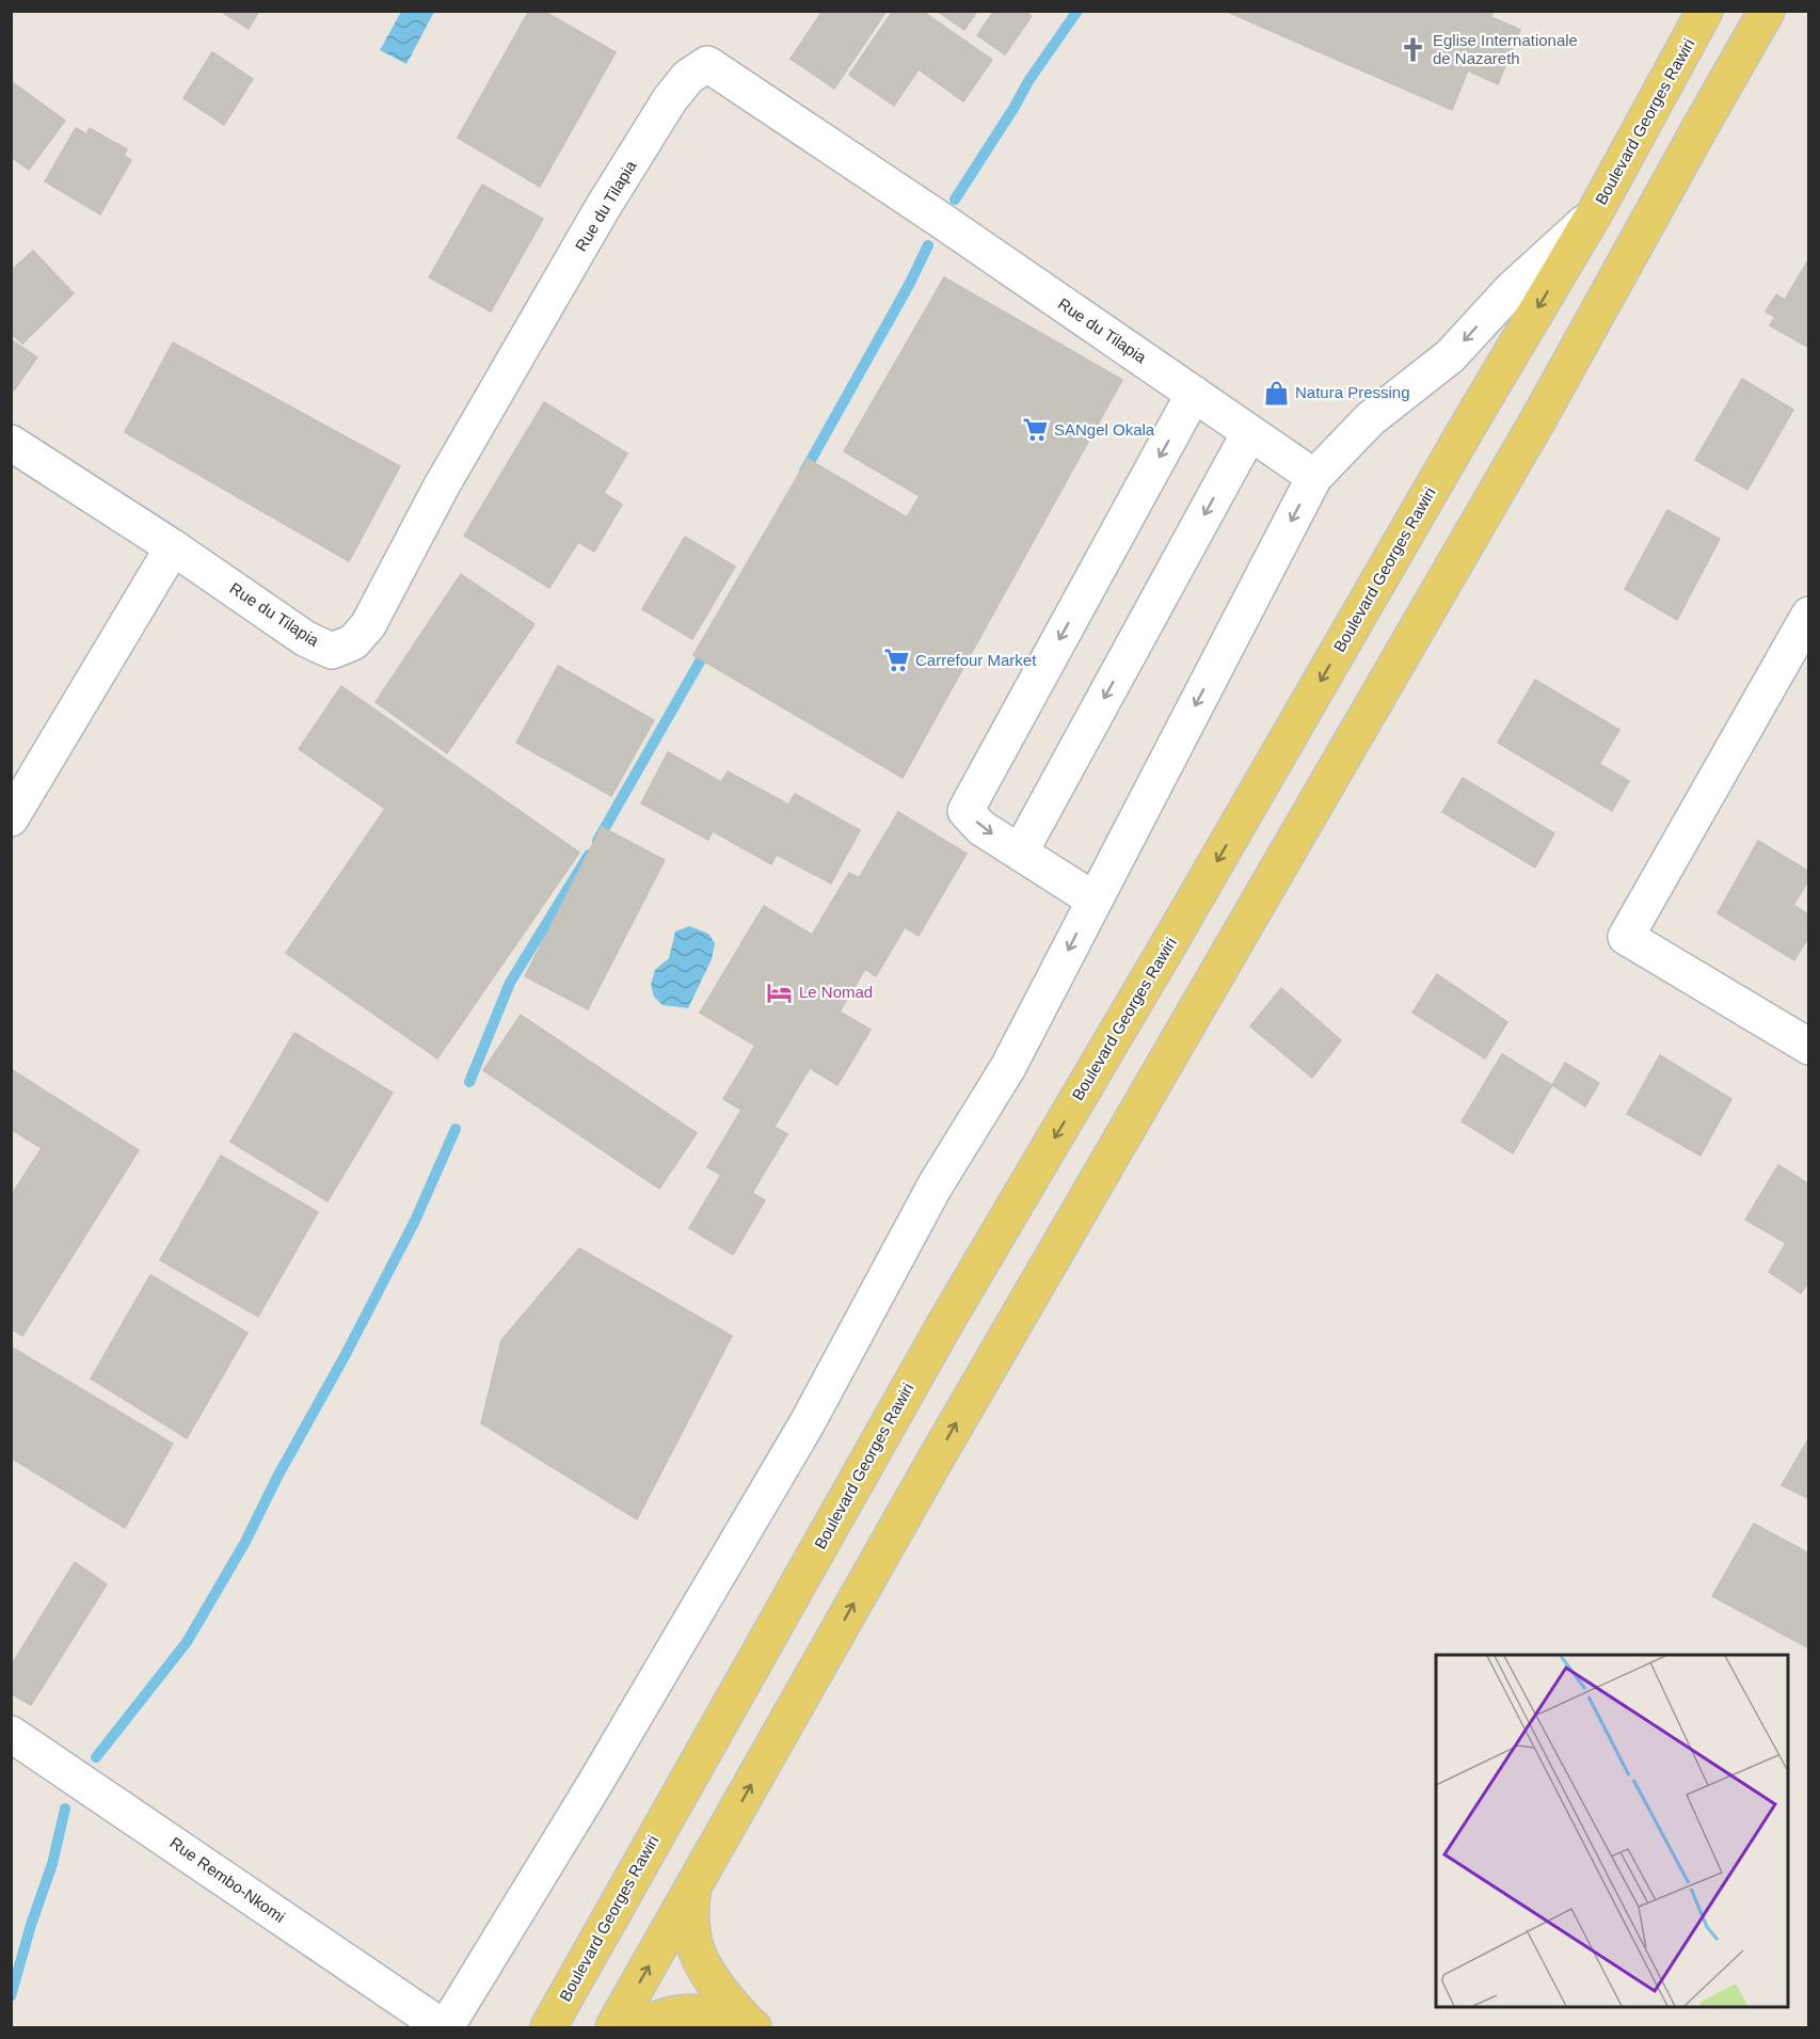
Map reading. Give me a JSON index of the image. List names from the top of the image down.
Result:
{
  "streets": {
    "main road": ["Boulevard Georges Rawiri"],
    "street": ["Rue du Tilapia", "Rue Rembo-Nkomi"]
  },
  "places": {
    "church": ["Eglise Internationale de Nazareth"],
    "shop": ["Natura Pressing"],
    "supermarket": ["SANgel Okala", "Carrefour Market"],
    "hotel": ["Le Nomad"]
  }
}
